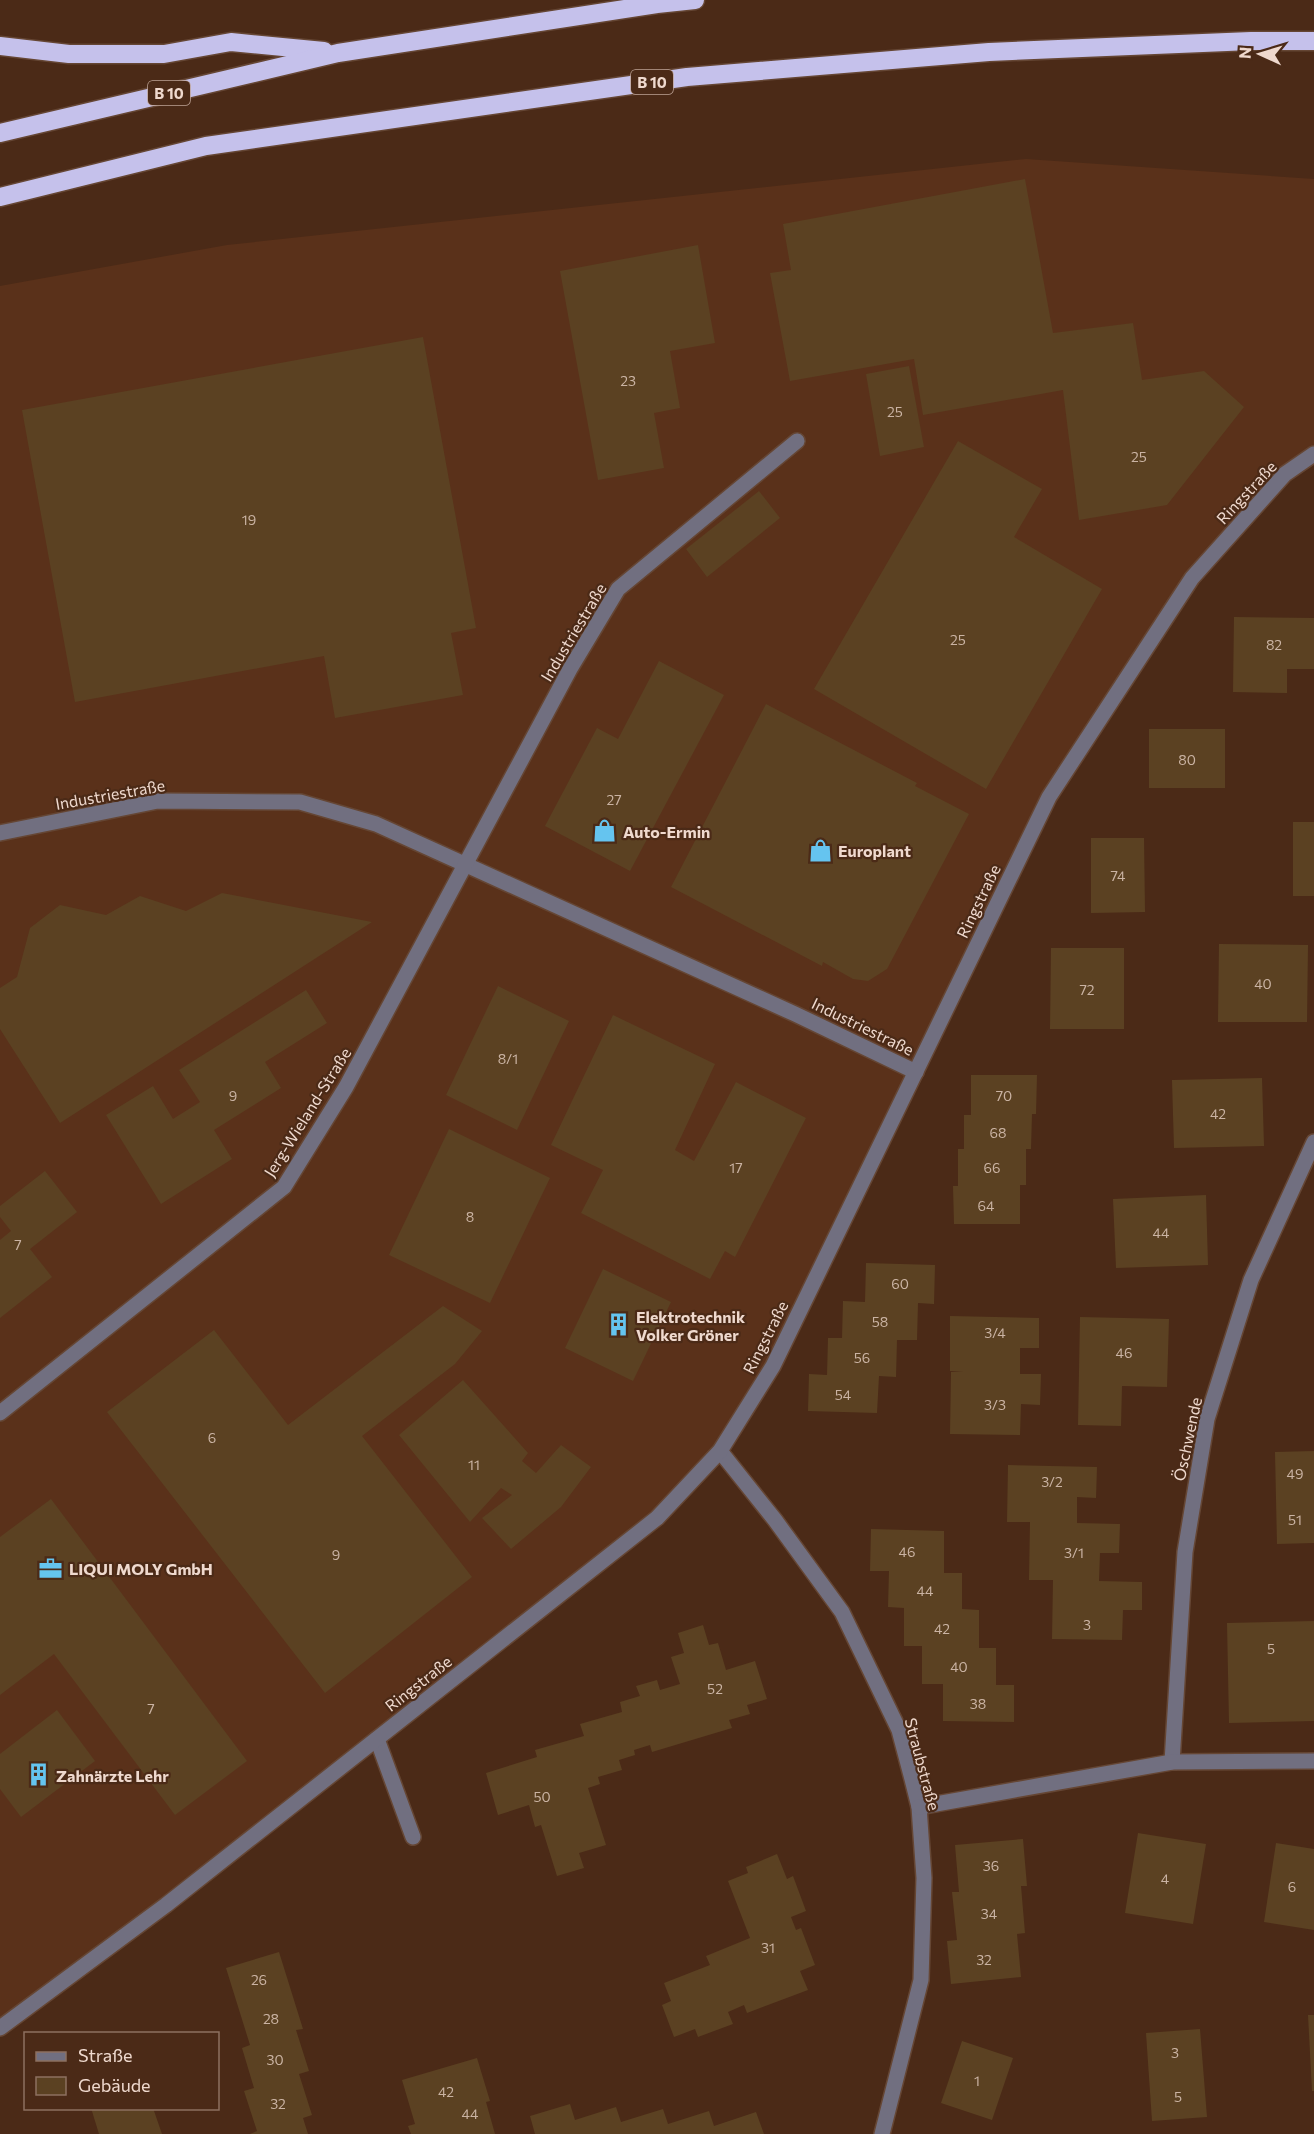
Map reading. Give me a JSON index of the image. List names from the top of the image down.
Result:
{
  "streets": {
    "highway": ["B 10"],
    "street": [
      "Ringstraße",
      "Industriestraße",
      "Jerg-Wieland-Straße",
      "Öschwende",
      "Straubstraße"
    ]
  },
  "crossings": [
    ["Ringstraße", "Industriestraße"],
    ["Ringstraße", "Straubstraße"],
    ["Industriestraße", "Jerg-Wieland-Straße"]
  ],
  "places": {
    "shop": ["Auto-Ermin", "Europlant"],
    "building": ["Elektrotechnik Volker Gröner", "Zahnärzte Lehr"],
    "office": ["LIQUI MOLY GmbH"]
  },
  "house_numbers": [
    "23",
    "25",
    "25",
    "19",
    "25",
    "82",
    "80",
    "27",
    "74",
    "40",
    "72",
    "8/1",
    "9",
    "70",
    "42",
    "68",
    "17",
    "66",
    "64",
    "8",
    "44",
    "7",
    "60",
    "58",
    "3/4",
    "46",
    "56",
    "54",
    "3/3",
    "6",
    "11",
    "49",
    "3/2",
    "51",
    "46",
    "3/1",
    "9",
    "44",
    "3",
    "42",
    "5",
    "40",
    "52",
    "38",
    "7",
    "50",
    "36",
    "4",
    "6",
    "34",
    "31",
    "32",
    "26",
    "28",
    "3",
    "30",
    "1",
    "42",
    "5",
    "32",
    "44"
  ],
  "legend": ["Straße", "Gebäude"],
  "north": "left"
}
